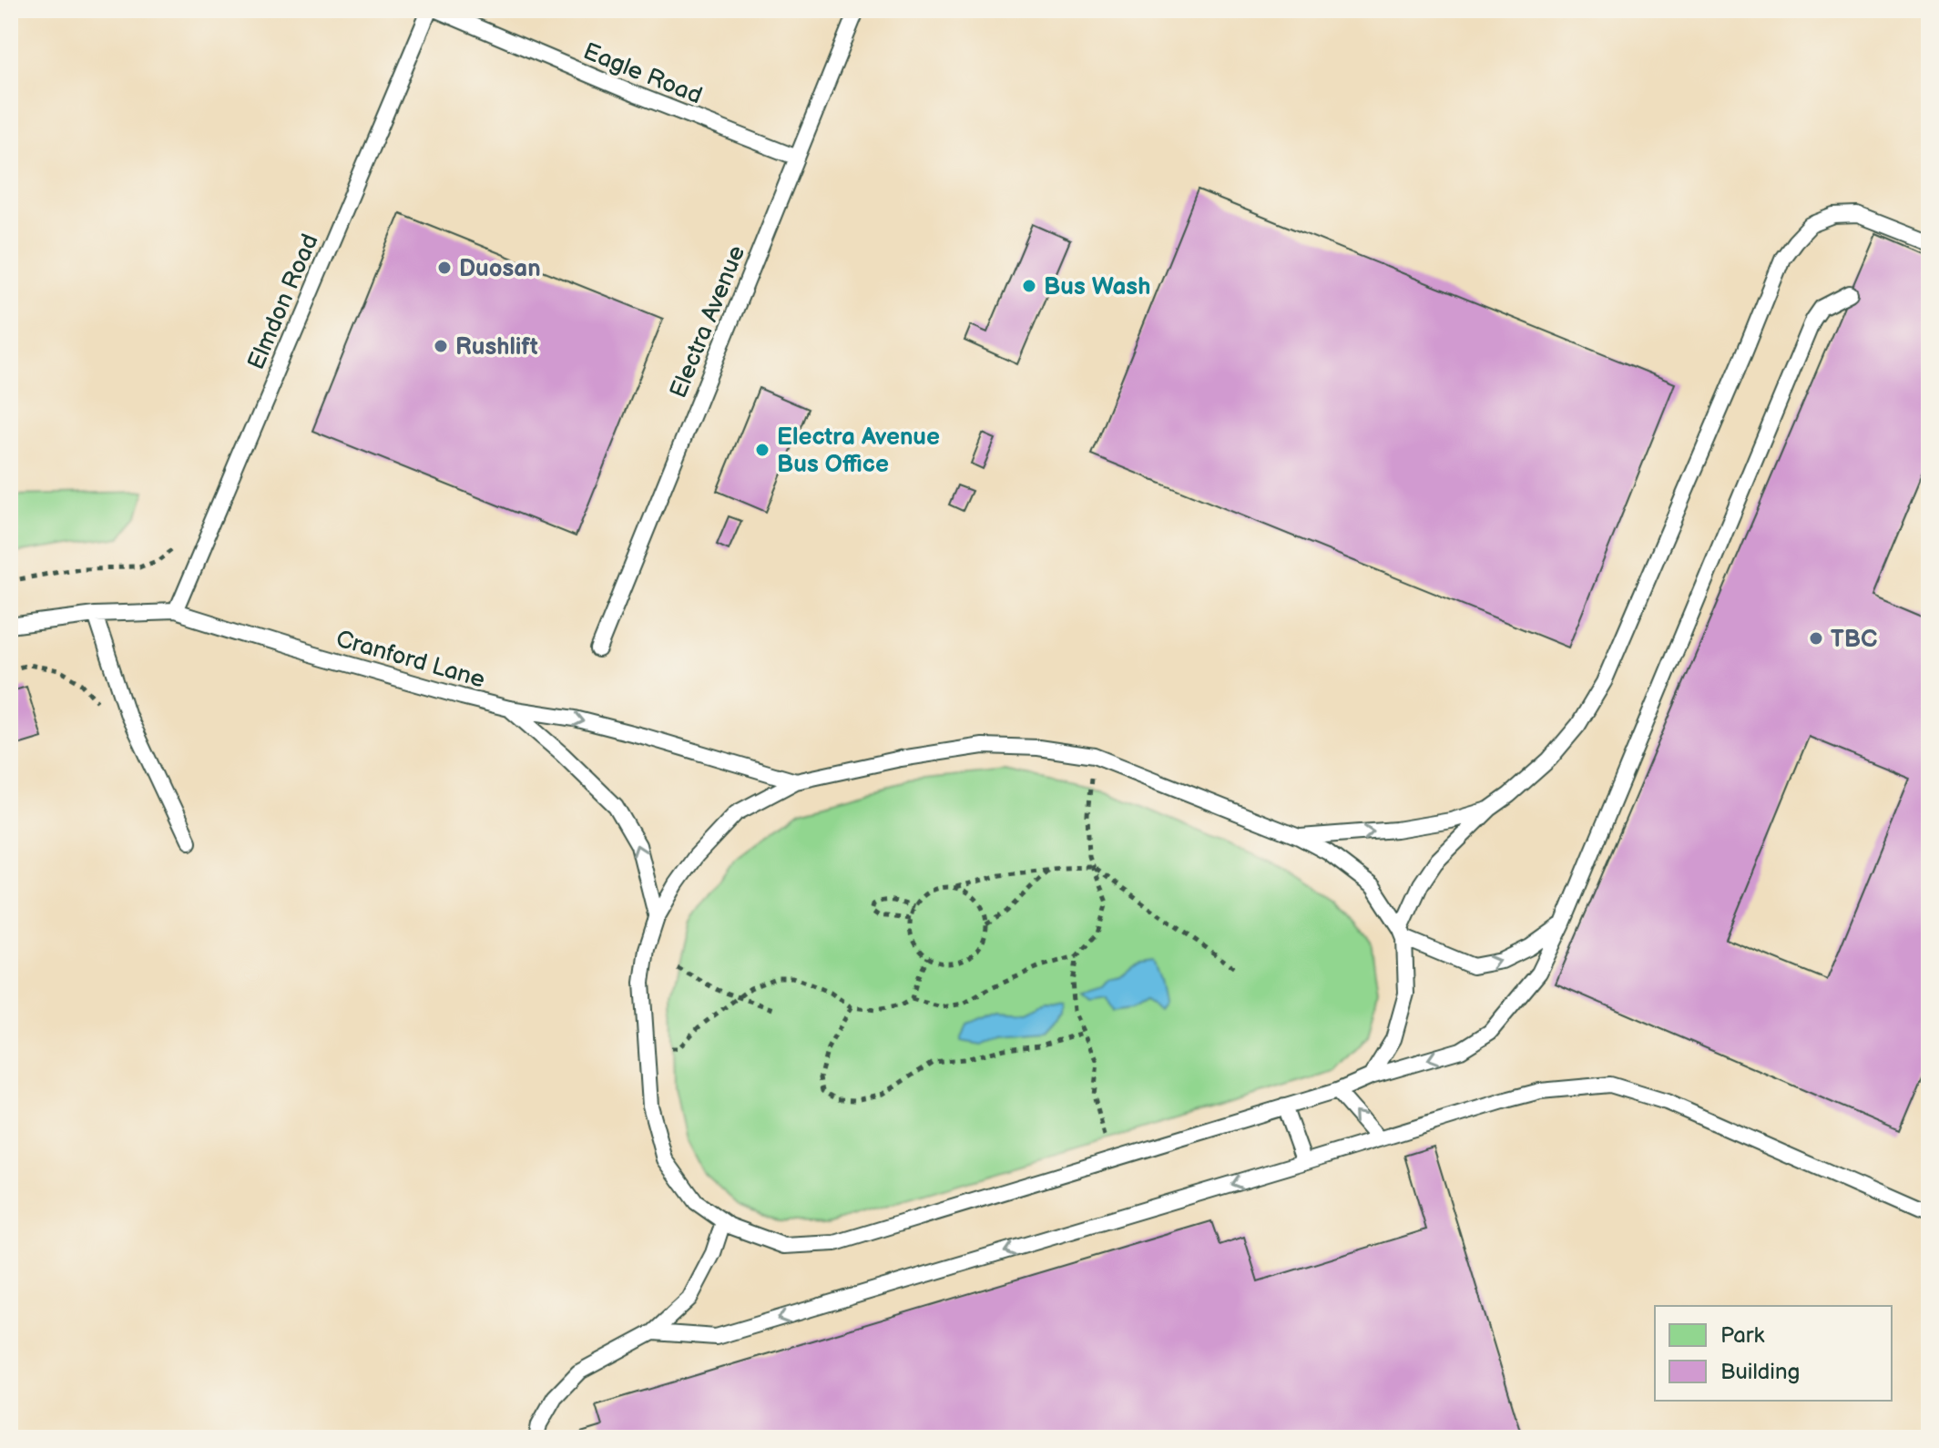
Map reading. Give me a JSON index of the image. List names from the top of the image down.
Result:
{
  "streets": {
    "lane": [
      "Eagle Road",
      "Elmdon Road",
      "Electra Avenue",
      "Cranford Lane"
    ]
  },
  "crossings": [
    ["Eagle Road", "Elmdon Road"],
    ["Eagle Road", "Electra Avenue"],
    ["Elmdon Road", "Cranford Lane"]
  ],
  "one_way": ["Cranford Lane"],
  "places": [
    "Duosan",
    "Bus Wash",
    "Rushlift",
    "Electra Avenue Bus Office",
    "TBC"
  ],
  "legend": ["Park", "Building"]
}
